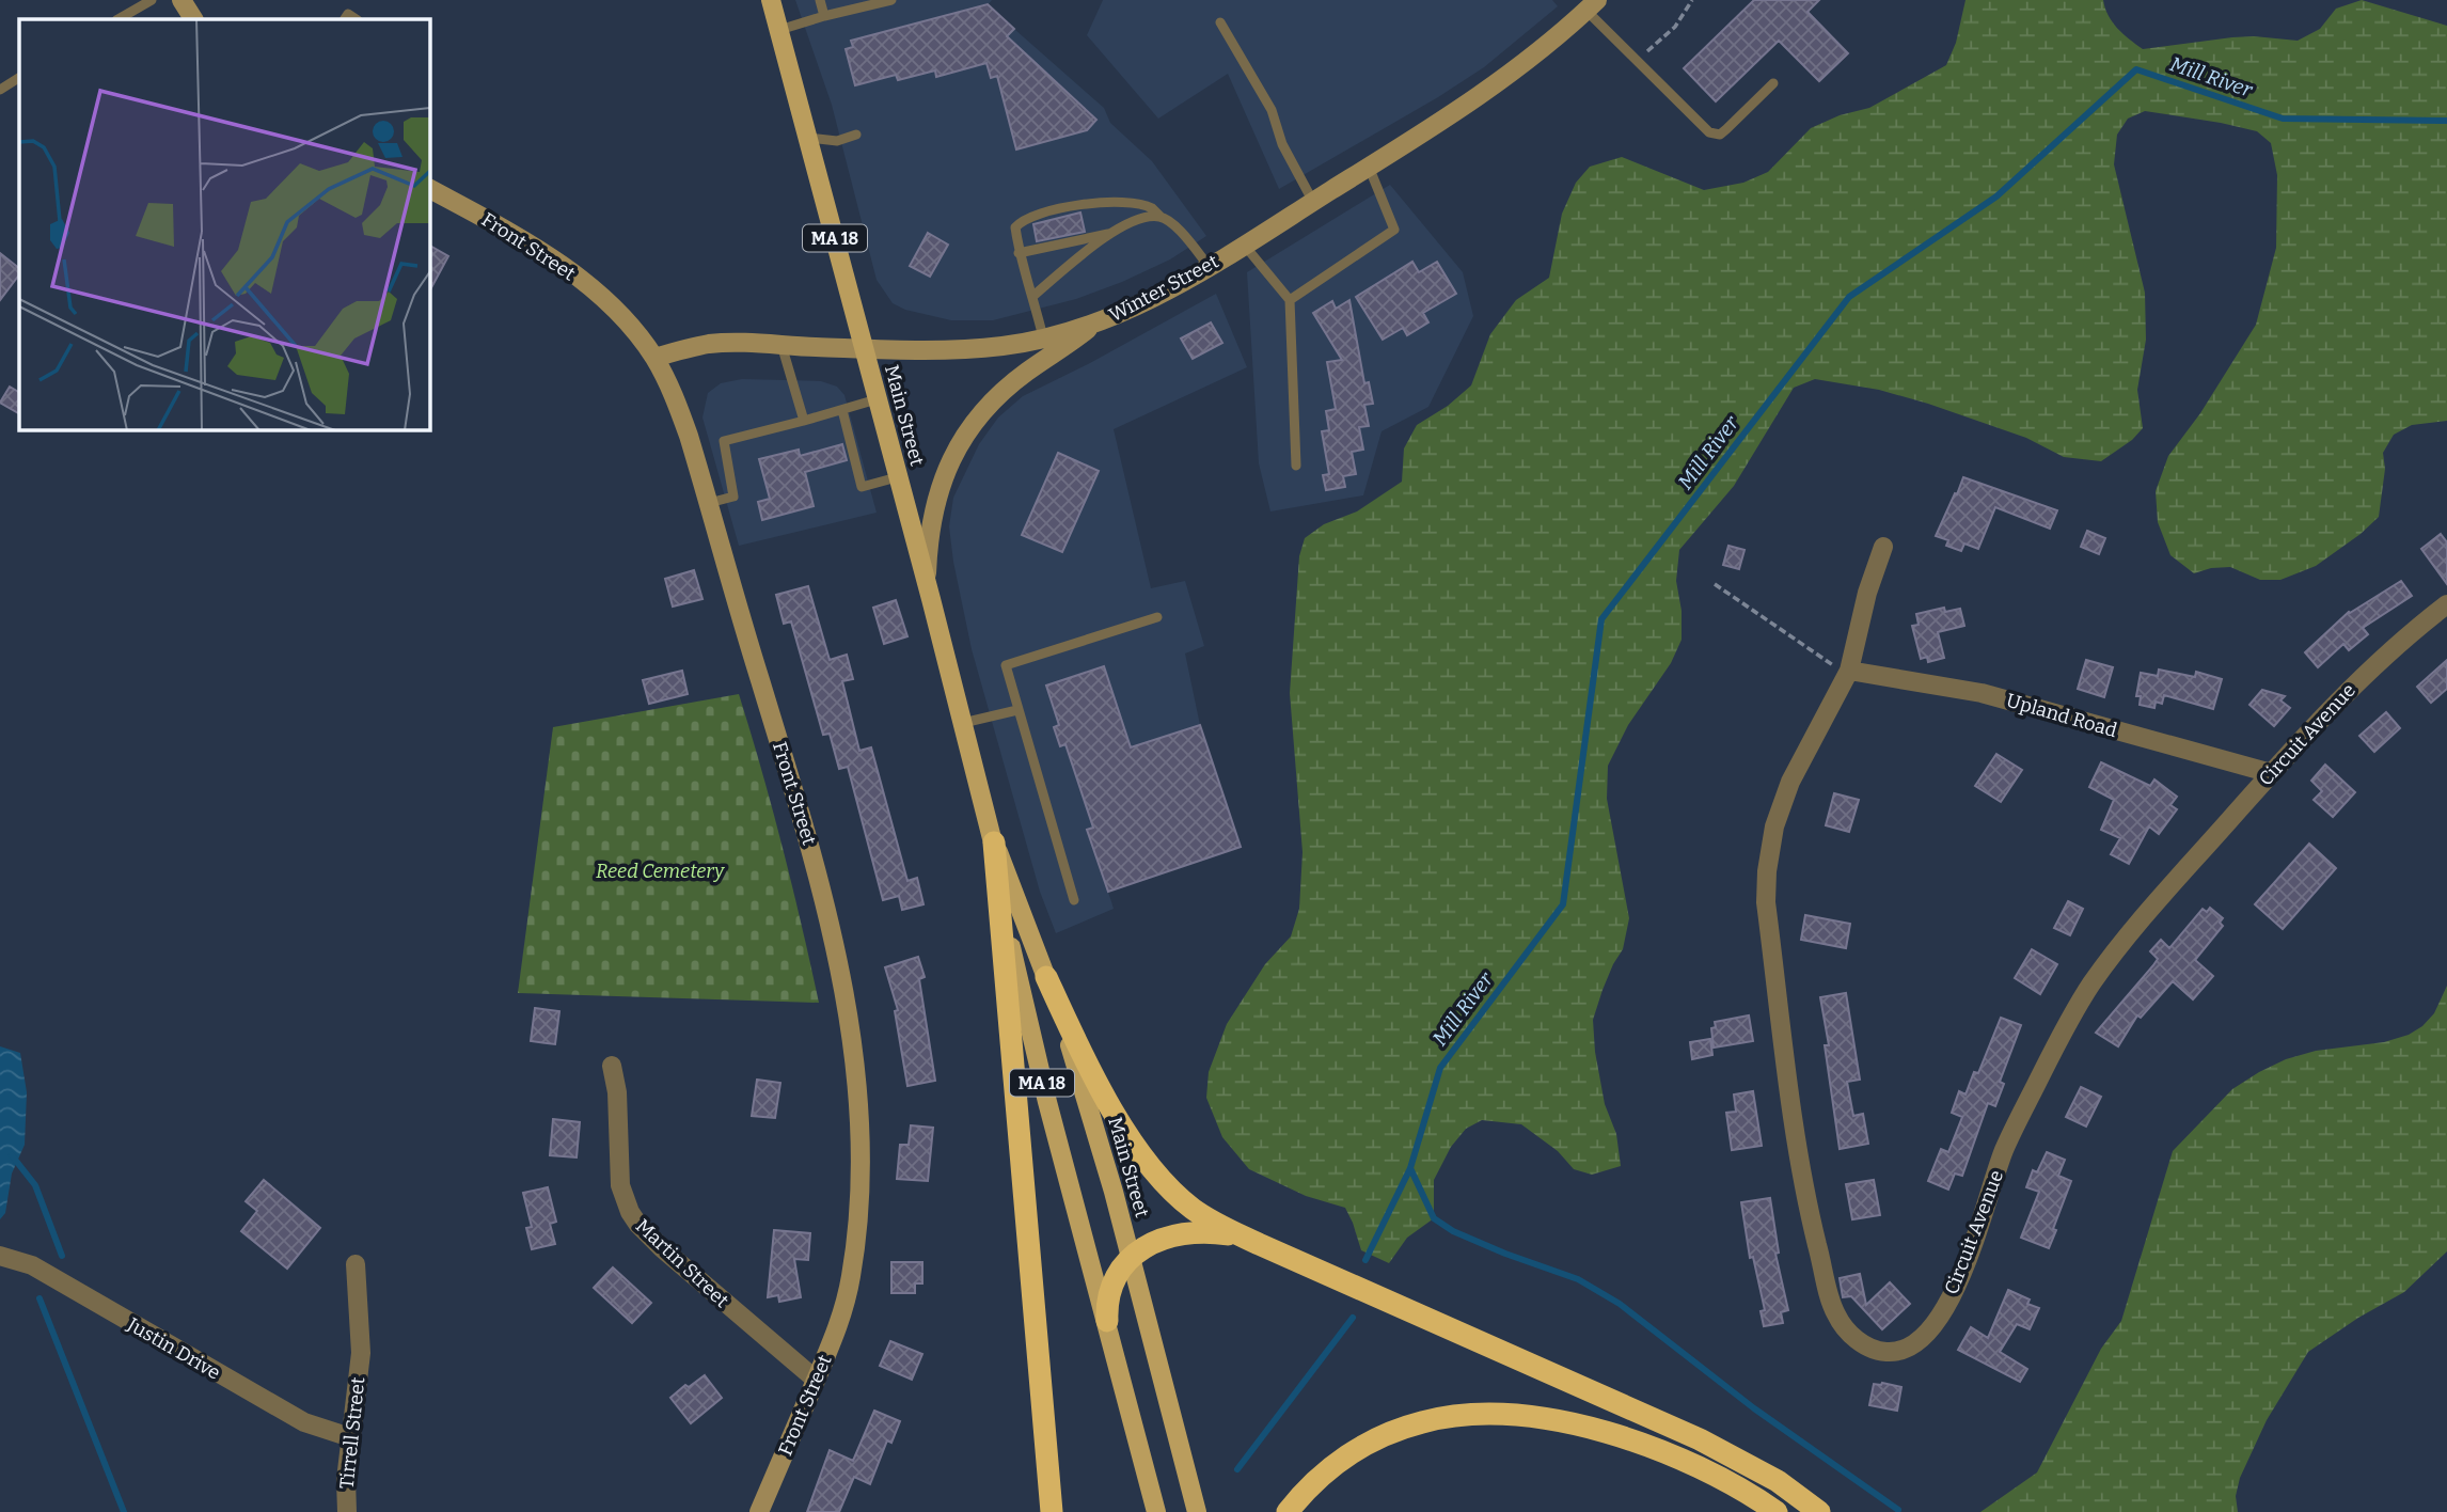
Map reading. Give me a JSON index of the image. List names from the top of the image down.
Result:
{
  "streets": {
    "main road": ["MA 18", "Main Street"],
    "street": [
      "Front Street",
      "Winter Street",
      "Upland Road",
      "Circuit Avenue",
      "Martin Street",
      "Justin Drive",
      "Tirrell Street"
    ]
  },
  "crossings": [
    ["Front Street", "Winter Street"],
    ["Front Street", "Martin Street"],
    ["Winter Street", "Main Street"],
    ["Upland Road", "Circuit Avenue"],
    ["Justin Drive", "Tirrell Street"]
  ],
  "water": ["Mill River"],
  "parks": ["Reed Cemetery"]
}
